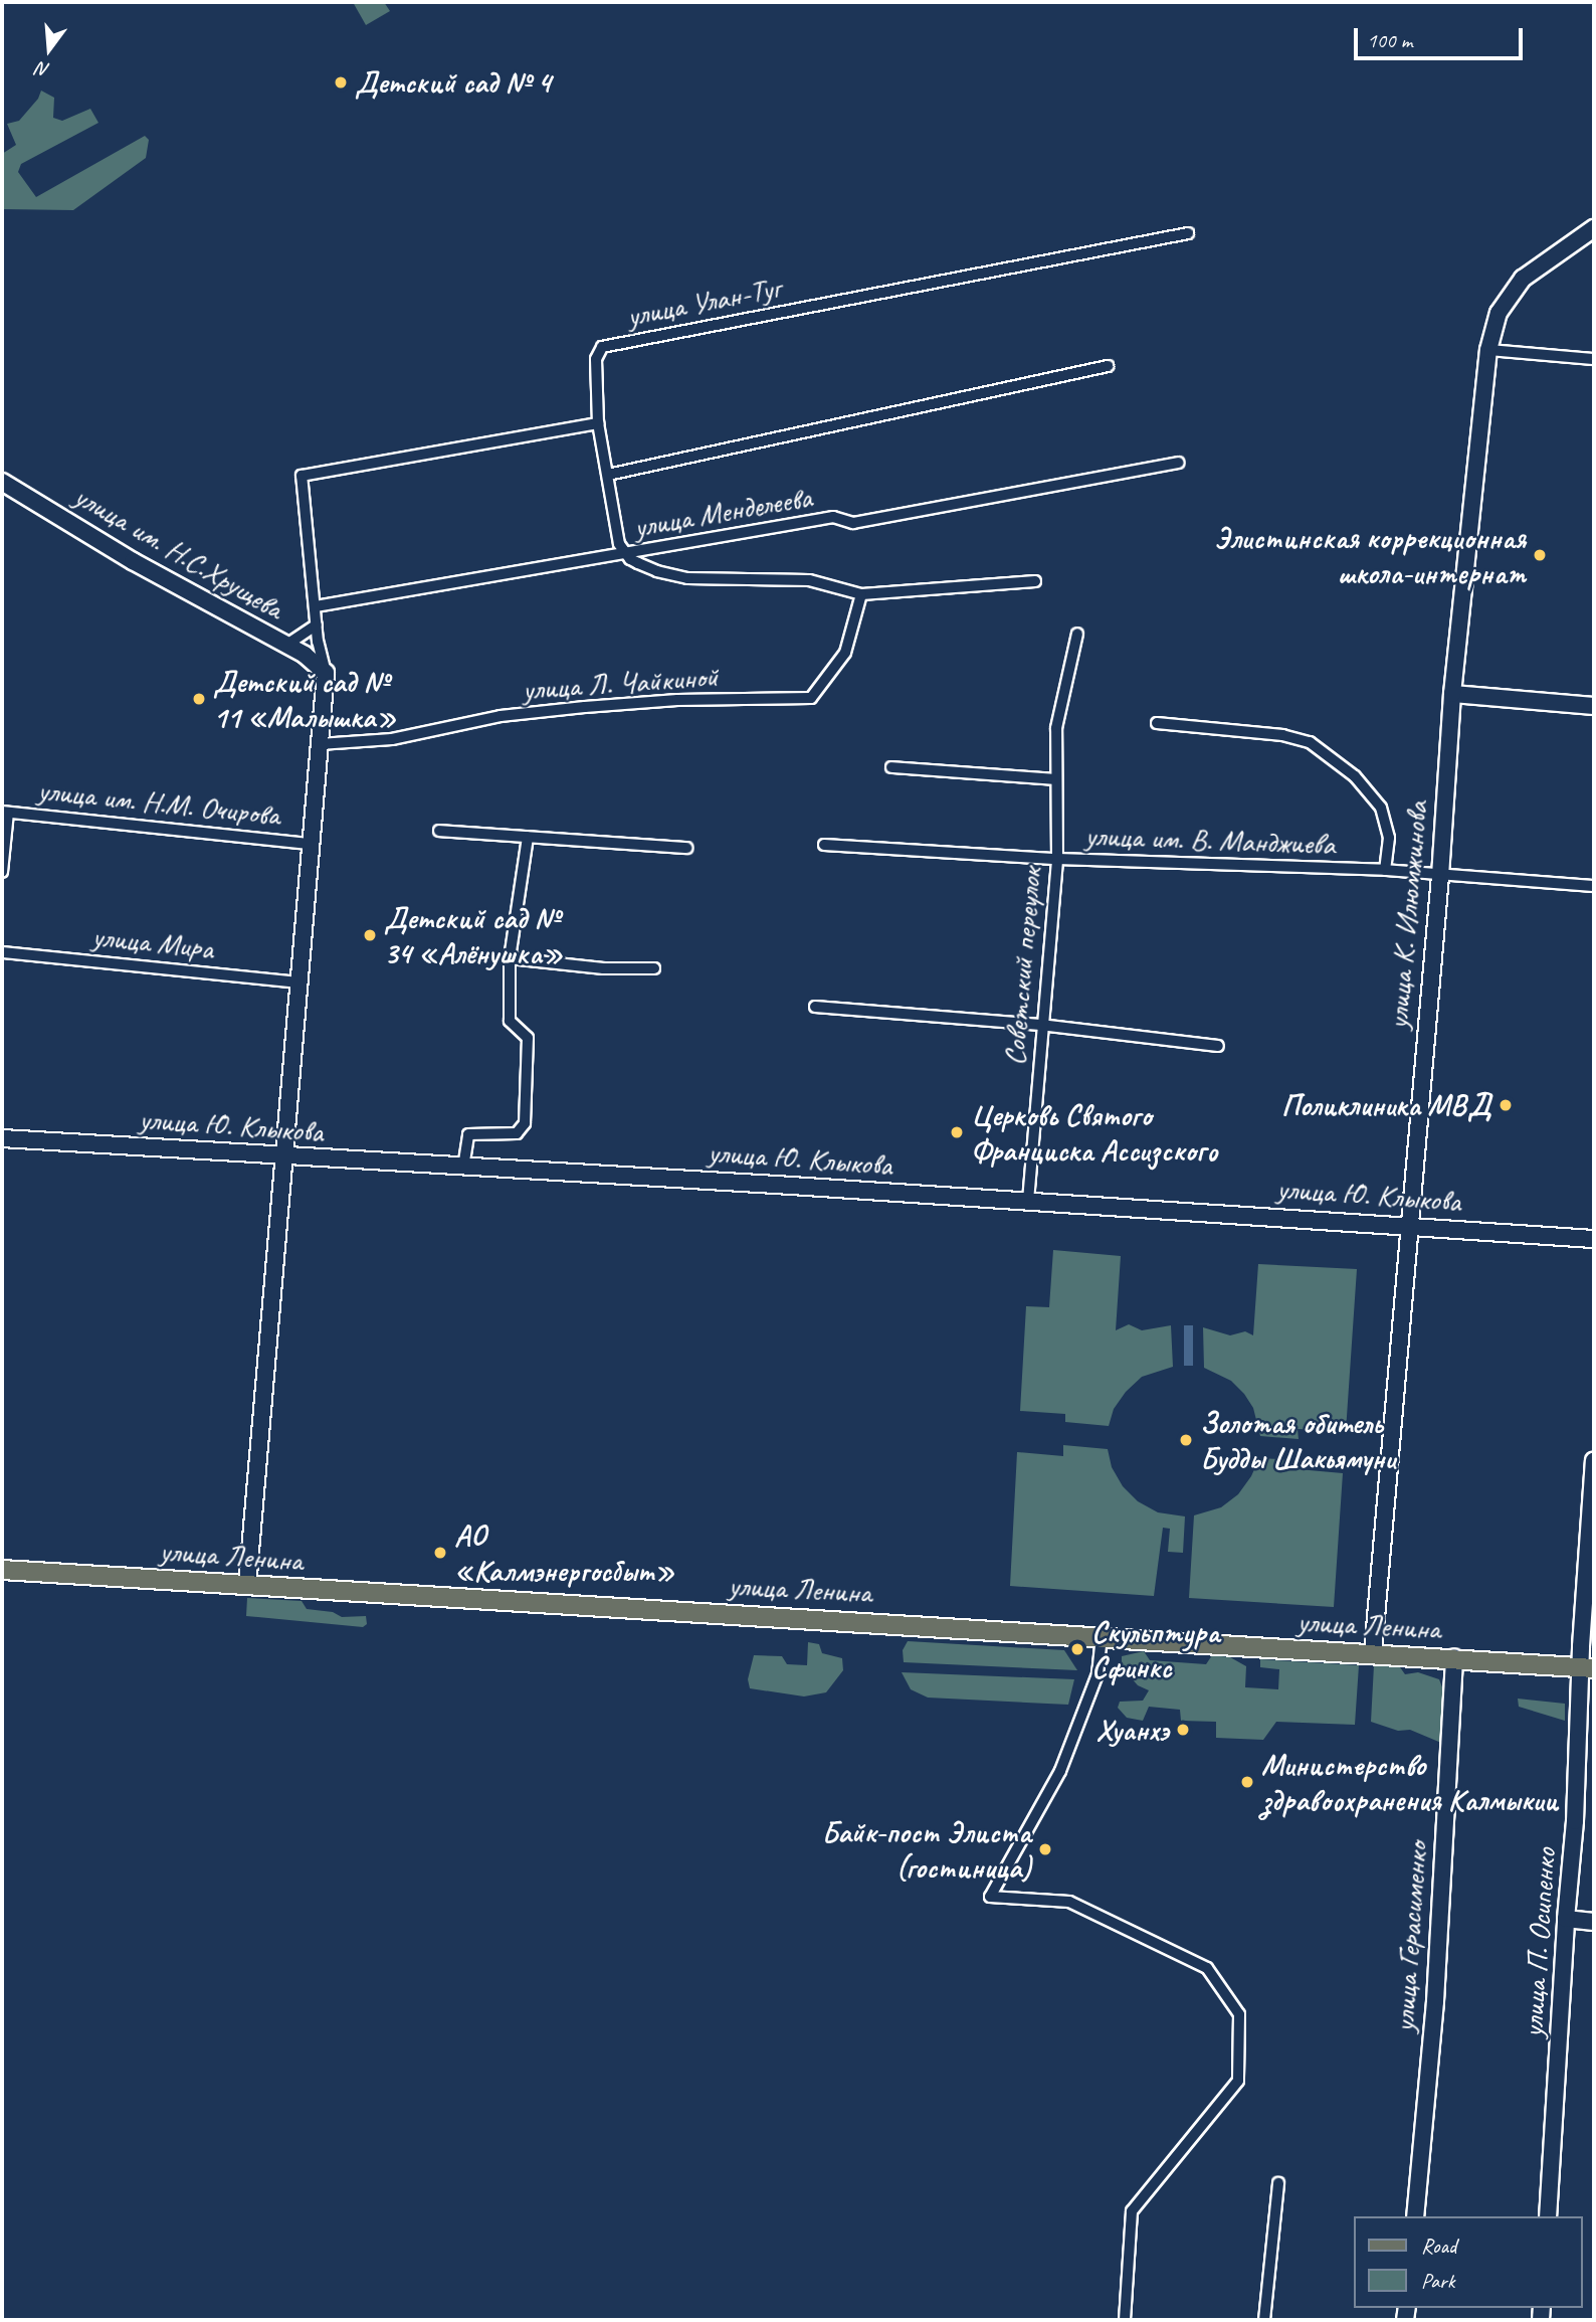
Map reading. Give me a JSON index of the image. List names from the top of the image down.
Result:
{
  "streets": {
    "main road": [
      "улица им. Н.С.Хрущева",
      "улица К. Илюмжинова",
      "улица Ю. Клыкова",
      "улица Ленина",
      "улица Герасименко",
      "улица П. Осипенко"
    ],
    "street": [
      "улица Улан-Туг",
      "улица Менделеева",
      "улица Л. Чайкиной",
      "улица им. Н.М. Очирова",
      "улица им. В. Манджиева",
      "улица Мира",
      "Советский переулок"
    ]
  },
  "crossings": [
    ["улица им. В. Манджиева", "улица К. Илюмжинова"],
    ["улица им. В. Манджиева", "Советский переулок"],
    ["улица К. Илюмжинова", "улица Ю. Клыкова"],
    ["улица К. Илюмжинова", "улица Ленина"],
    ["Советский переулок", "улица Ю. Клыкова"],
    ["улица Ленина", "улица Герасименко"],
    ["улица Ленина", "улица П. Осипенко"]
  ],
  "places": [
    "Детский сад № 4",
    "Элистинская коррекционная школа-интернат",
    "Детский сад № 11 «Малышка»",
    "Детский сад № 34 «Алёнушка»",
    "Поликлиника МВД",
    "Церковь Святого Франциска Ассизского",
    "Золотая обитель Будды Шакьямуни",
    "АО «Калмэнергосбыт»",
    "Скульптура Сфинкс",
    "Хуанхэ",
    "Министерство здравоохранения Калмыкии",
    "Байк-пост Элиста (гостиница)"
  ],
  "legend": ["Road", "Park"],
  "scale_bar": "100 m",
  "north": "bottom"
}
